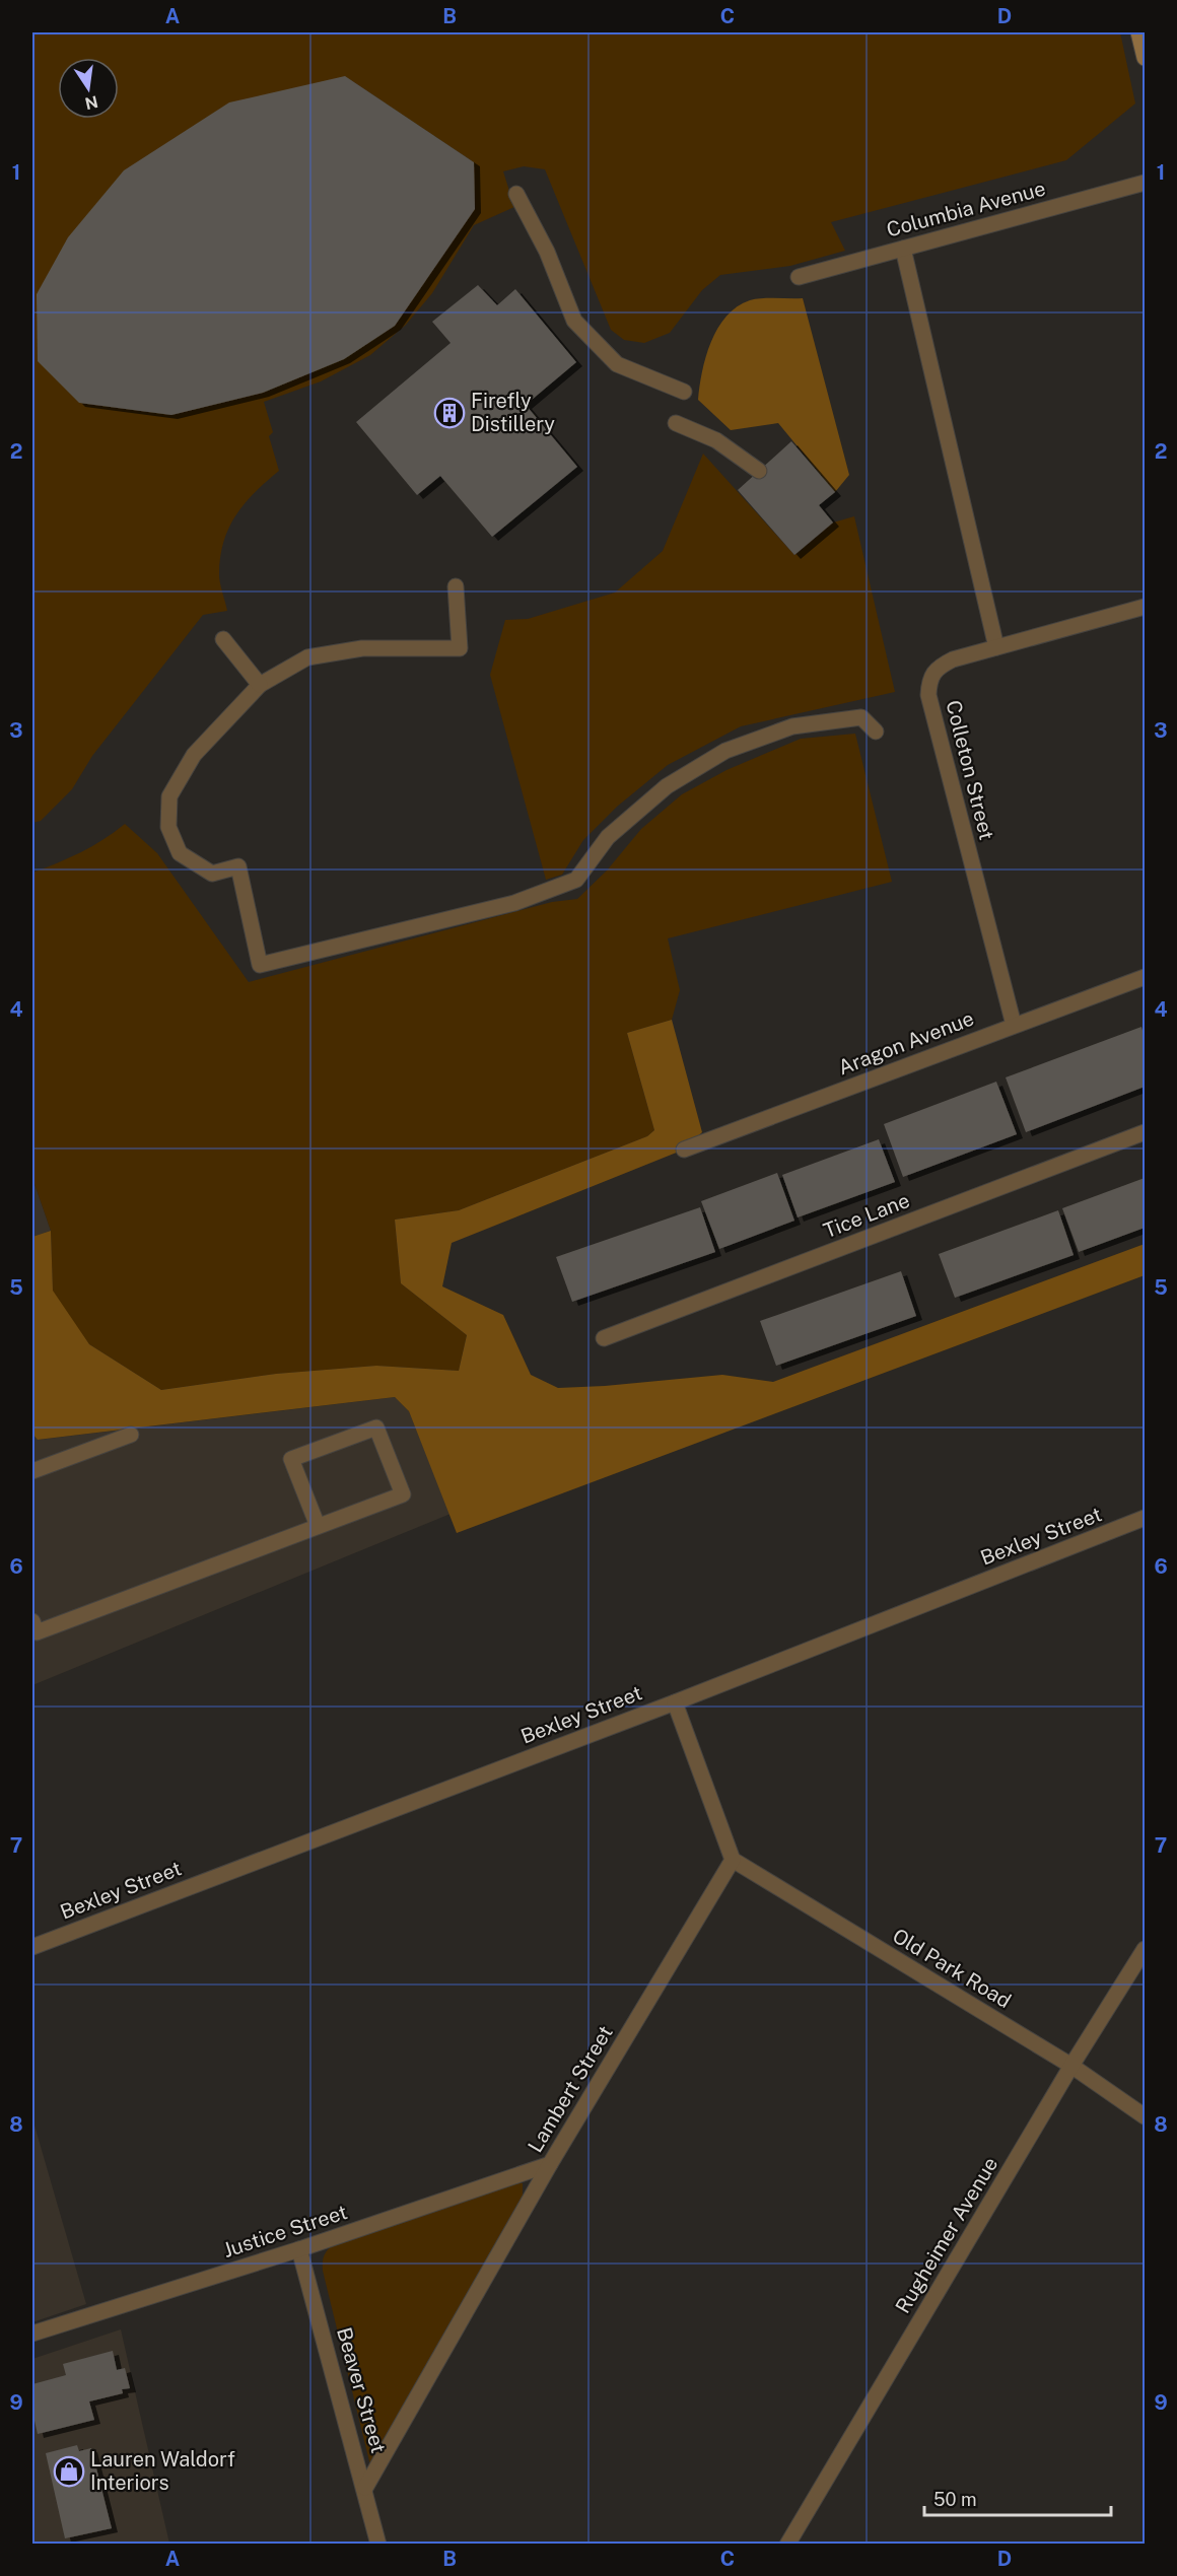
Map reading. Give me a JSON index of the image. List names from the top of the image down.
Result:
{
  "streets": {
    "street": [
      "Columbia Avenue",
      "Colleton Street",
      "Aragon Avenue",
      "Tice Lane",
      "Bexley Street",
      "Old Park Road",
      "Lambert Street",
      "Justice Street",
      "Rugheimer Avenue",
      "Beaver Street"
    ]
  },
  "crossings": [
    ["Colleton Street", "Aragon Avenue"],
    ["Old Park Road", "Lambert Street"],
    ["Old Park Road", "Rugheimer Avenue"],
    ["Lambert Street", "Justice Street"],
    ["Lambert Street", "Beaver Street"],
    ["Justice Street", "Beaver Street"]
  ],
  "places": {
    "building": ["Firefly Distillery"],
    "shop": ["Lauren Waldorf Interiors"]
  },
  "scale_bar": "50 m",
  "north": "bottom",
  "grid": {
    "columns": [
      "A",
      "B",
      "C",
      "D"
    ],
    "rows": [
      "1",
      "2",
      "3",
      "4",
      "5",
      "6",
      "7",
      "8",
      "9"
    ]
  }
}
